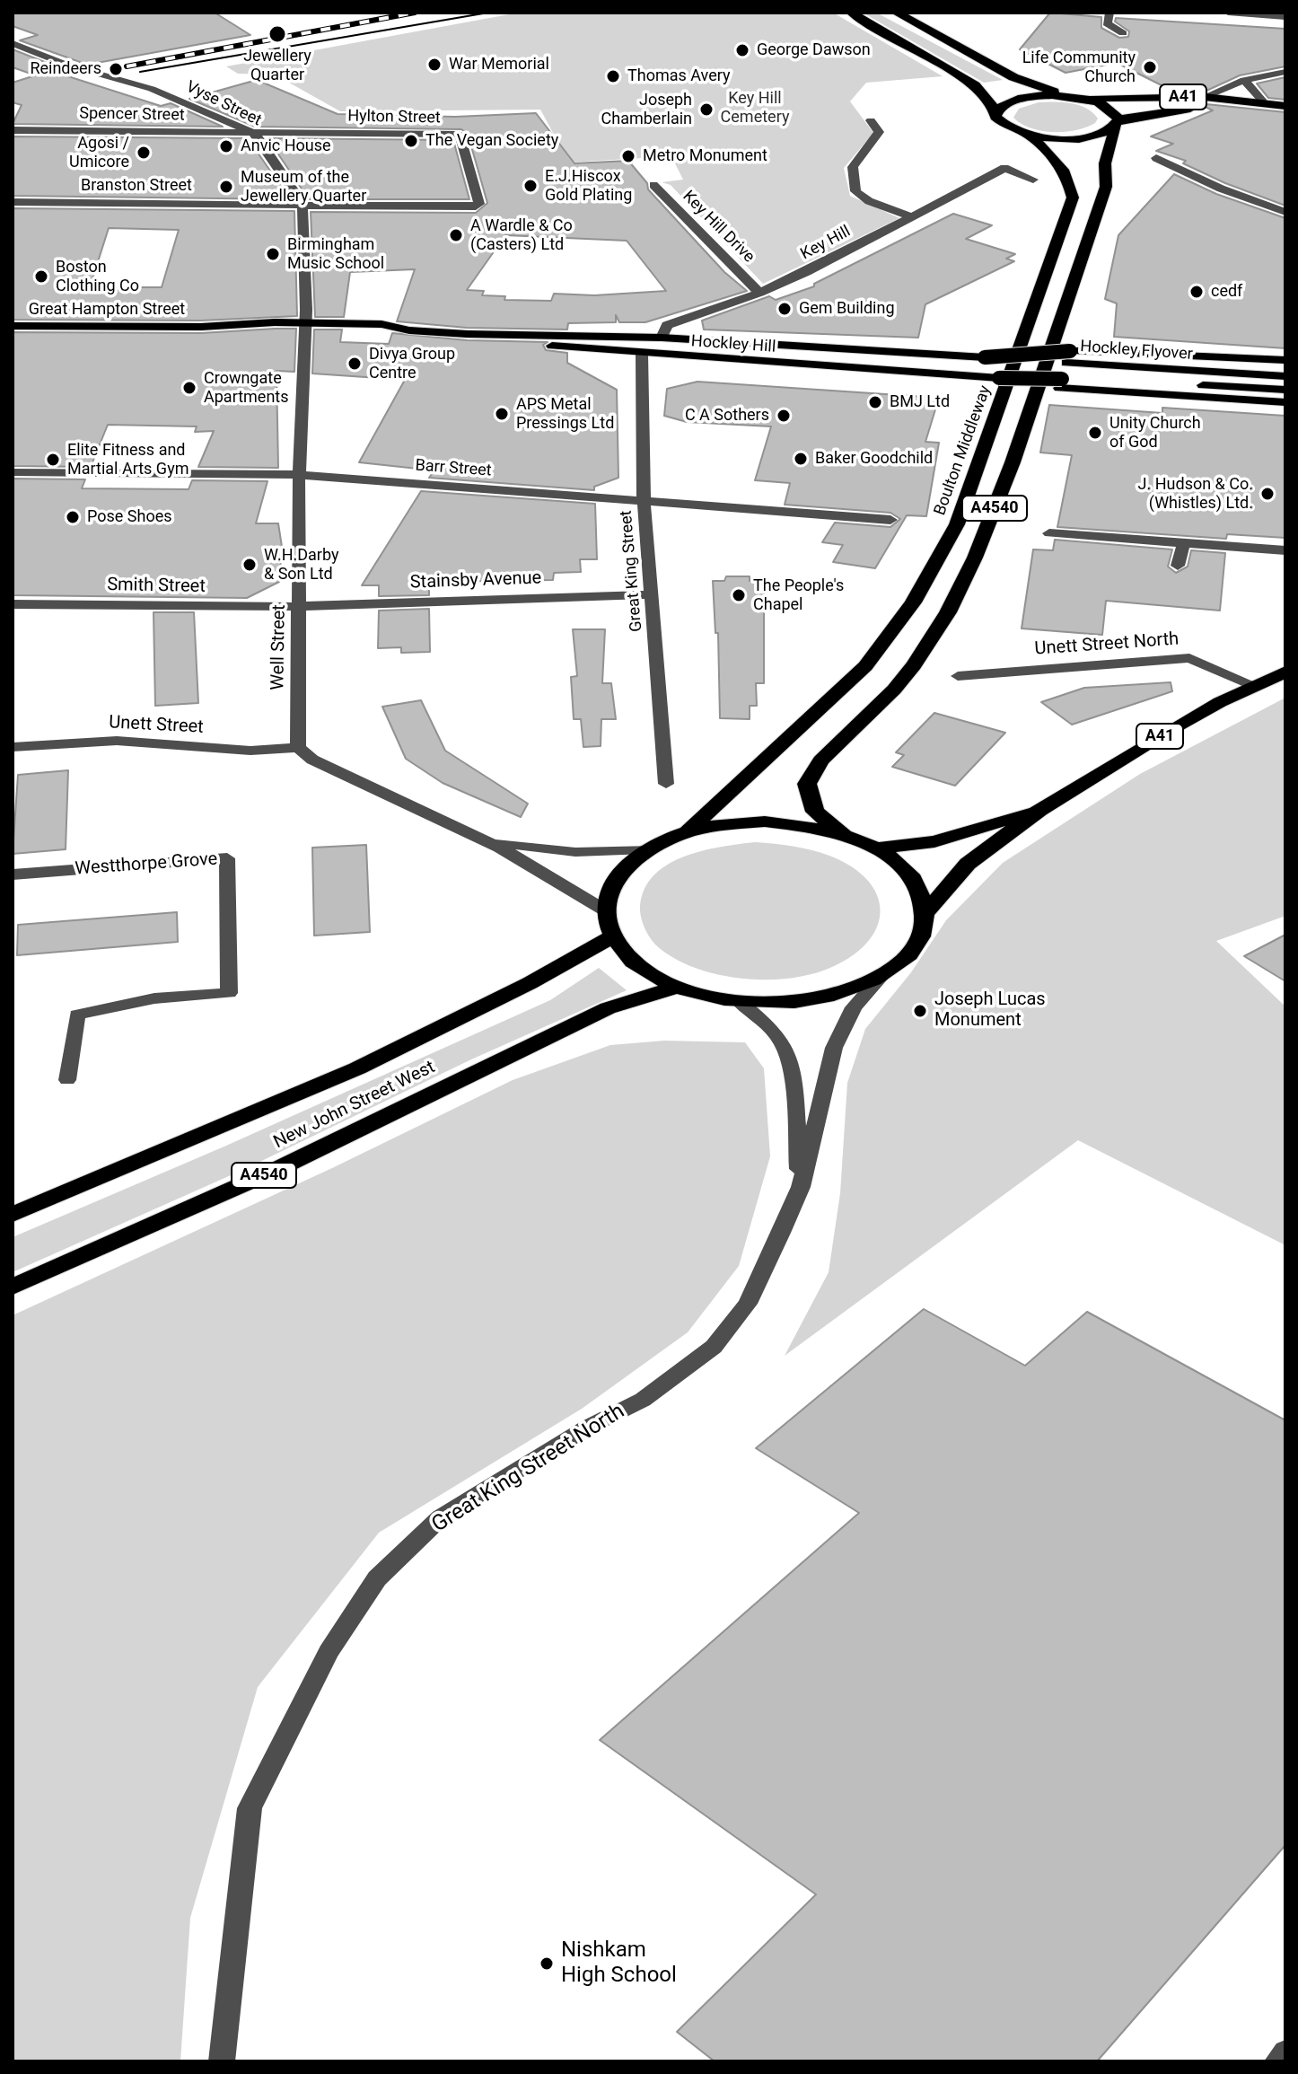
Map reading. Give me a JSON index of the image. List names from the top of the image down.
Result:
{
  "streets": {
    "highway": [
      "A41",
      "Boulton Middleway",
      "A4540",
      "New John Street West"
    ],
    "main road": ["Great Hampton Street", "Hockley Hill", "Hockley Flyover"],
    "street": [
      "Vyse Street",
      "Spencer Street",
      "Hylton Street",
      "Branston Street",
      "Key Hill Drive",
      "Key Hill",
      "Barr Street",
      "Great King Street",
      "Stainsby Avenue",
      "Smith Street",
      "Unett Street North",
      "Well Street",
      "Unett Street",
      "Westthorpe Grove",
      "Great King Street North"
    ]
  },
  "crossings": [
    ["A41", "Boulton Middleway"],
    ["A41", "A4540"],
    ["A41", "Unett Street North"],
    ["A41", "New John Street West"],
    ["A41", "Great King Street North"],
    ["Vyse Street", "Spencer Street"],
    ["Vyse Street", "Hylton Street"],
    ["Vyse Street", "Branston Street"],
    ["Spencer Street", "Hylton Street"],
    ["Hylton Street", "Branston Street"],
    ["Key Hill Drive", "Key Hill"],
    ["Key Hill", "Hockley Hill"],
    ["Great Hampton Street", "Hockley Hill"],
    ["Great Hampton Street", "Well Street"],
    ["Hockley Hill", "Hockley Flyover"],
    ["Hockley Hill", "Great King Street"],
    ["Hockley Hill", "Well Street"],
    ["Boulton Middleway", "A4540"],
    ["Boulton Middleway", "New John Street West"],
    ["Boulton Middleway", "Great King Street North"],
    ["Barr Street", "Great King Street"],
    ["Barr Street", "Well Street"],
    ["A4540", "New John Street West"],
    ["A4540", "Great King Street North"],
    ["Great King Street", "Stainsby Avenue"],
    ["Stainsby Avenue", "Smith Street"],
    ["Stainsby Avenue", "Well Street"],
    ["Smith Street", "Well Street"],
    ["Well Street", "Unett Street"],
    ["New John Street West", "Great King Street North"]
  ],
  "parks": ["Key Hill Cemetery"],
  "places": [
    "Jewellery Quarter",
    "George Dawson",
    "War Memorial",
    "Life Community Church",
    "Reindeers",
    "Thomas Avery",
    "Joseph Chamberlain",
    "The Vegan Society",
    "Anvic House",
    "Agosi / Umicore",
    "Metro Monument",
    "E.J.Hiscox Gold Plating",
    "Museum of the Jewellery Quarter",
    "A Wardle & Co (Casters) Ltd",
    "Birmingham Music School",
    "Boston Clothing Co",
    "cedf",
    "Gem Building",
    "Divya Group Centre",
    "Crowngate Apartments",
    "BMJ Ltd",
    "APS Metal Pressings Ltd",
    "C A Sothers",
    "Unity Church of God",
    "Baker Goodchild",
    "Elite Fitness and Martial Arts Gym",
    "J. Hudson & Co. (Whistles) Ltd.",
    "Pose Shoes",
    "W.H.Darby & Son Ltd",
    "The People's Chapel",
    "Joseph Lucas Monument",
    "Nishkam High School"
  ]
}
